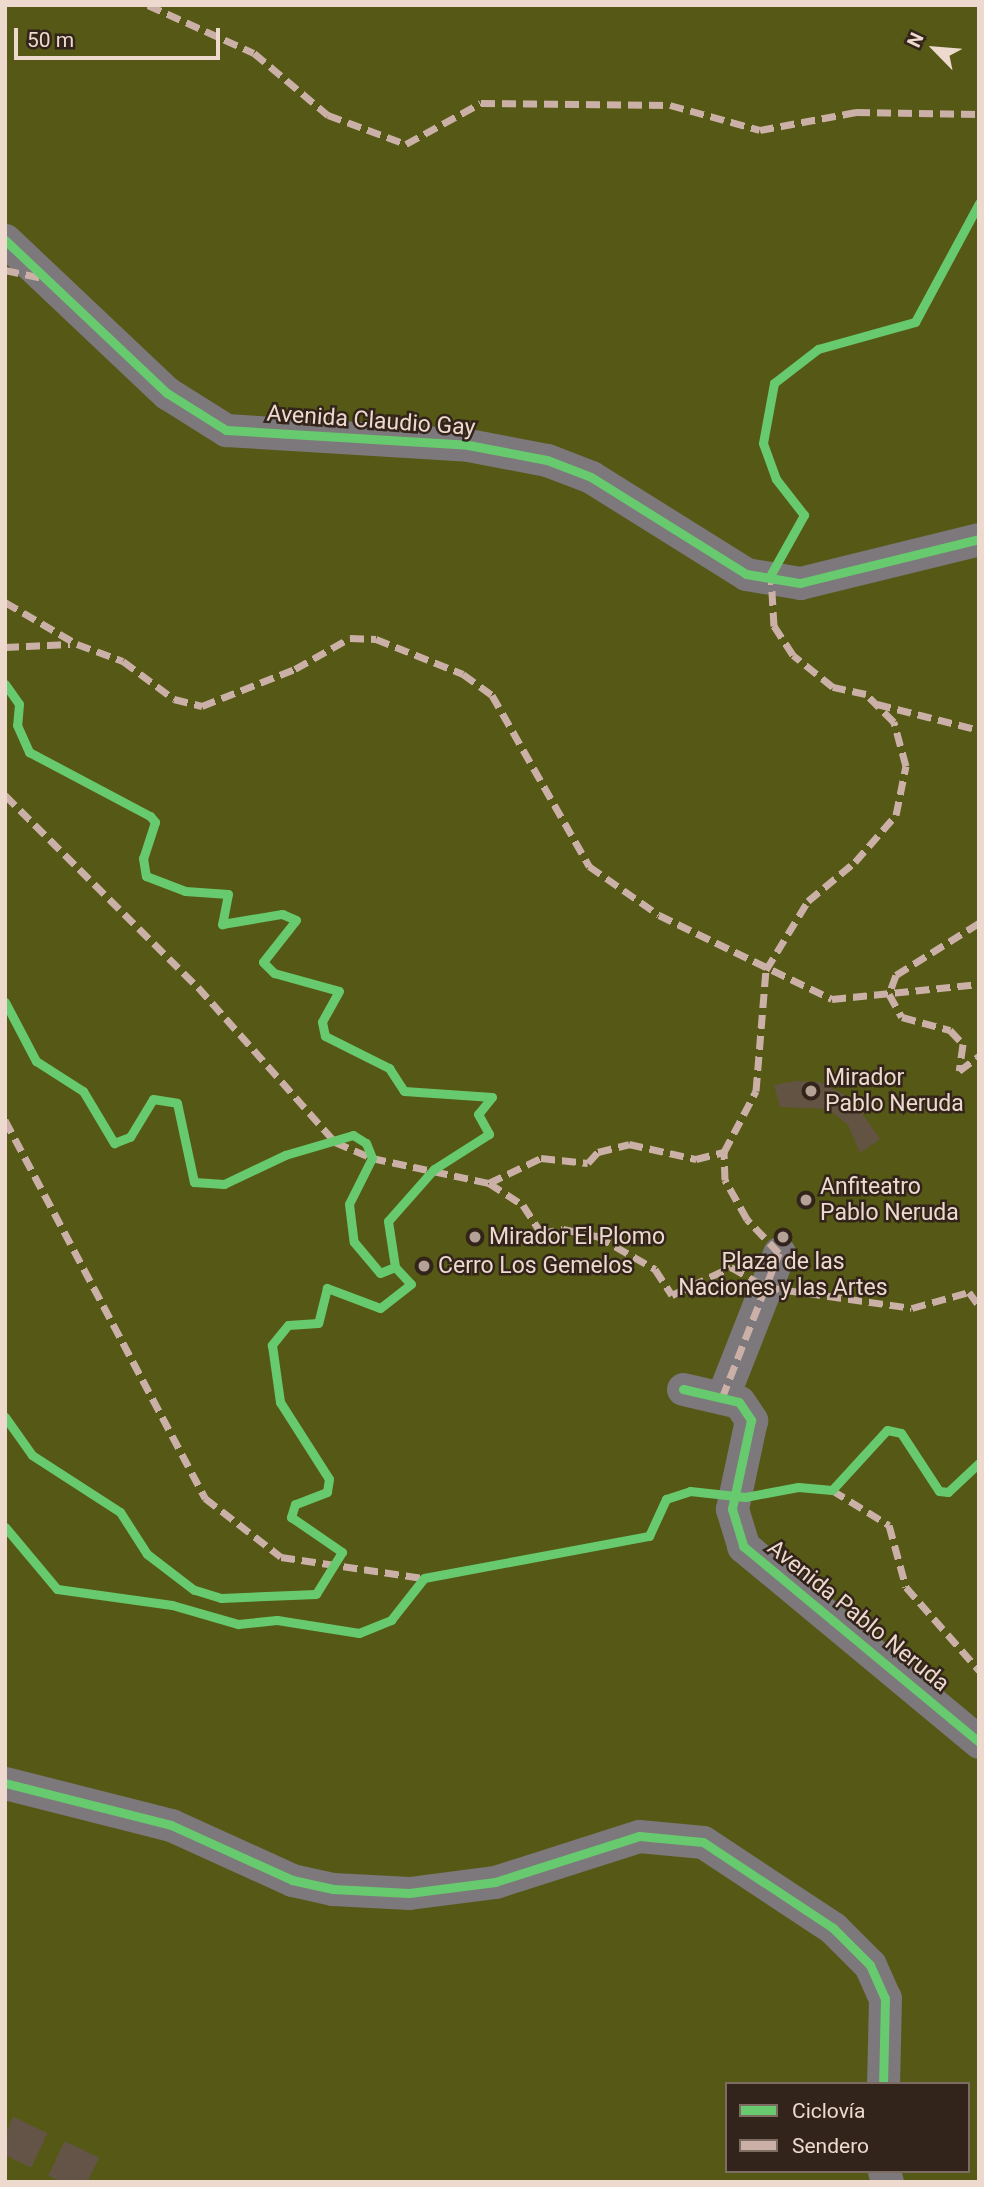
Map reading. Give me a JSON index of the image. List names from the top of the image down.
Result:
{
  "streets": {
    "street": ["Avenida Claudio Gay", "Avenida Pablo Neruda"]
  },
  "places": [
    "Mirador Pablo Neruda",
    "Anfiteatro Pablo Neruda",
    "Mirador El Plomo",
    "Plaza de las Naciones y las Artes",
    "Cerro Los Gemelos"
  ],
  "legend": ["Ciclovía", "Sendero"],
  "scale_bar": "50 m",
  "north": "top left"
}
